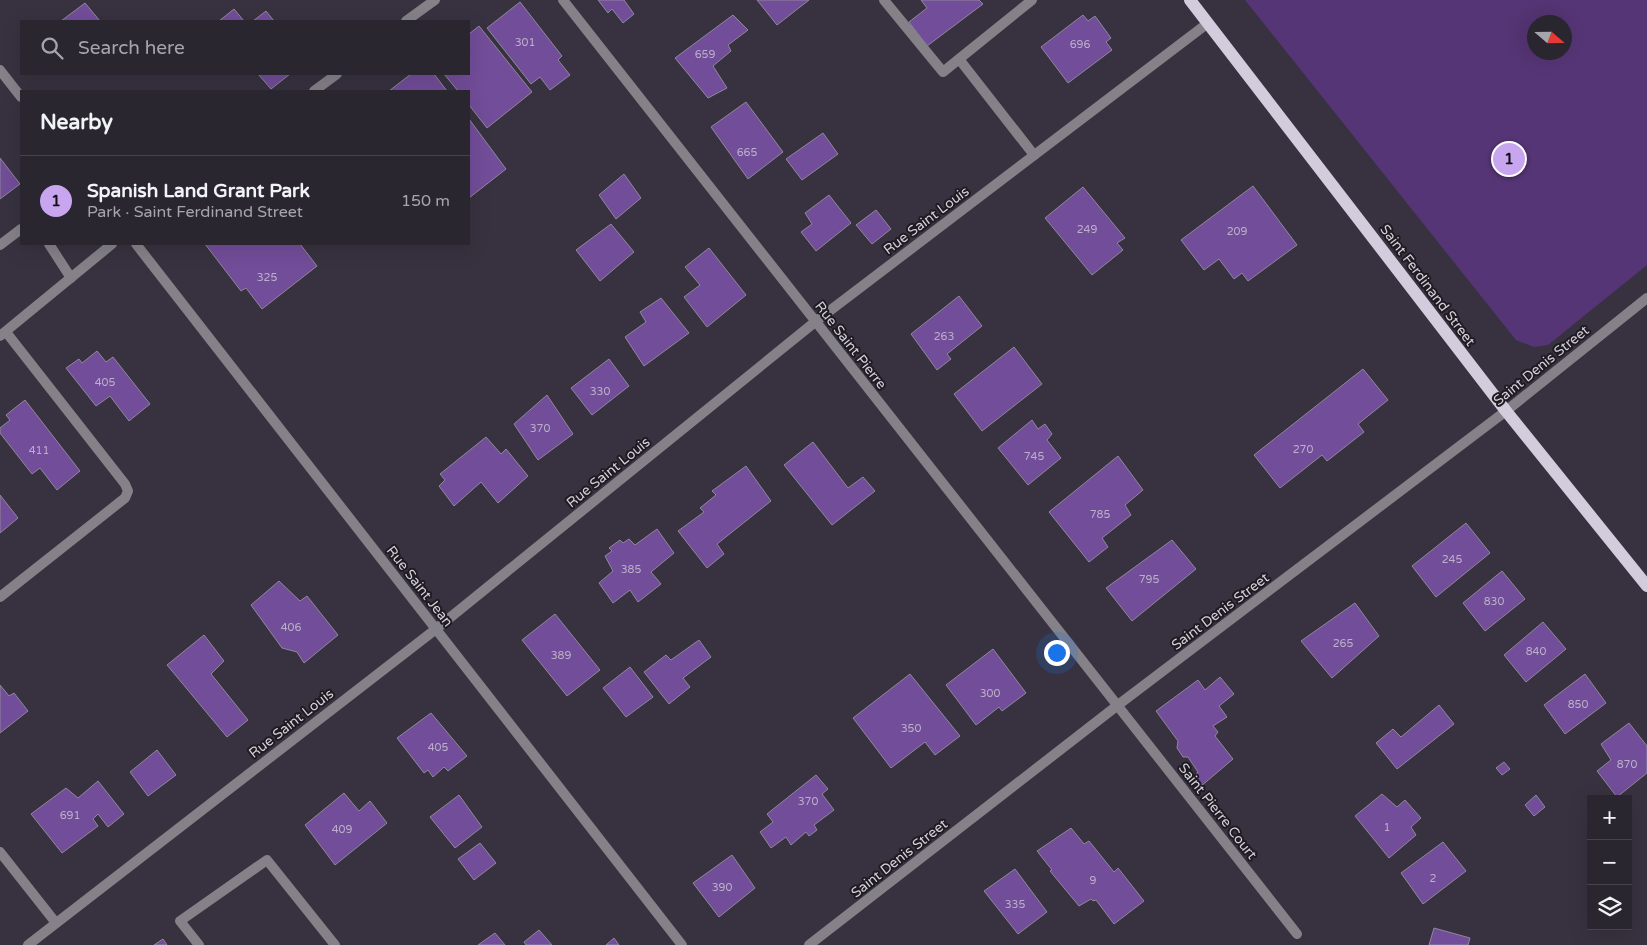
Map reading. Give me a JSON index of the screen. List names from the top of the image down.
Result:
{
  "streets": {
    "main road": ["Saint Ferdinand Street"],
    "street": [
      "Rue Saint Louis",
      "Rue Saint Pierre",
      "Saint Denis Street",
      "Rue Saint Jean",
      "Saint Pierre Court"
    ]
  },
  "crossings": [
    ["Rue Saint Louis", "Saint Ferdinand Street"],
    ["Rue Saint Louis", "Rue Saint Pierre"],
    ["Rue Saint Louis", "Rue Saint Jean"],
    ["Saint Ferdinand Street", "Saint Denis Street"],
    ["Rue Saint Pierre", "Saint Denis Street"],
    ["Rue Saint Pierre", "Saint Pierre Court"],
    ["Saint Denis Street", "Saint Pierre Court"]
  ],
  "house_numbers": [
    "301",
    "696",
    "659",
    "665",
    "249",
    "209",
    "325",
    "263",
    "405",
    "330",
    "370",
    "270",
    "411",
    "745",
    "785",
    "245",
    "385",
    "795",
    "830",
    "406",
    "265",
    "840",
    "389",
    "300",
    "850",
    "350",
    "405",
    "870",
    "370",
    "691",
    "1",
    "409",
    "2",
    "9",
    "390",
    "335"
  ],
  "north": "right",
  "page": {
    "search": "Search here",
    "heading": "Nearby",
    "pins": "1",
    "list": [
      {
        "mark": "1",
        "name": "Spanish Land Grant Park",
        "note": "Park · Saint Ferdinand Street",
        "value": "150 m"
      }
    ],
    "map_buttons": ["+", "−"]
  }
}
